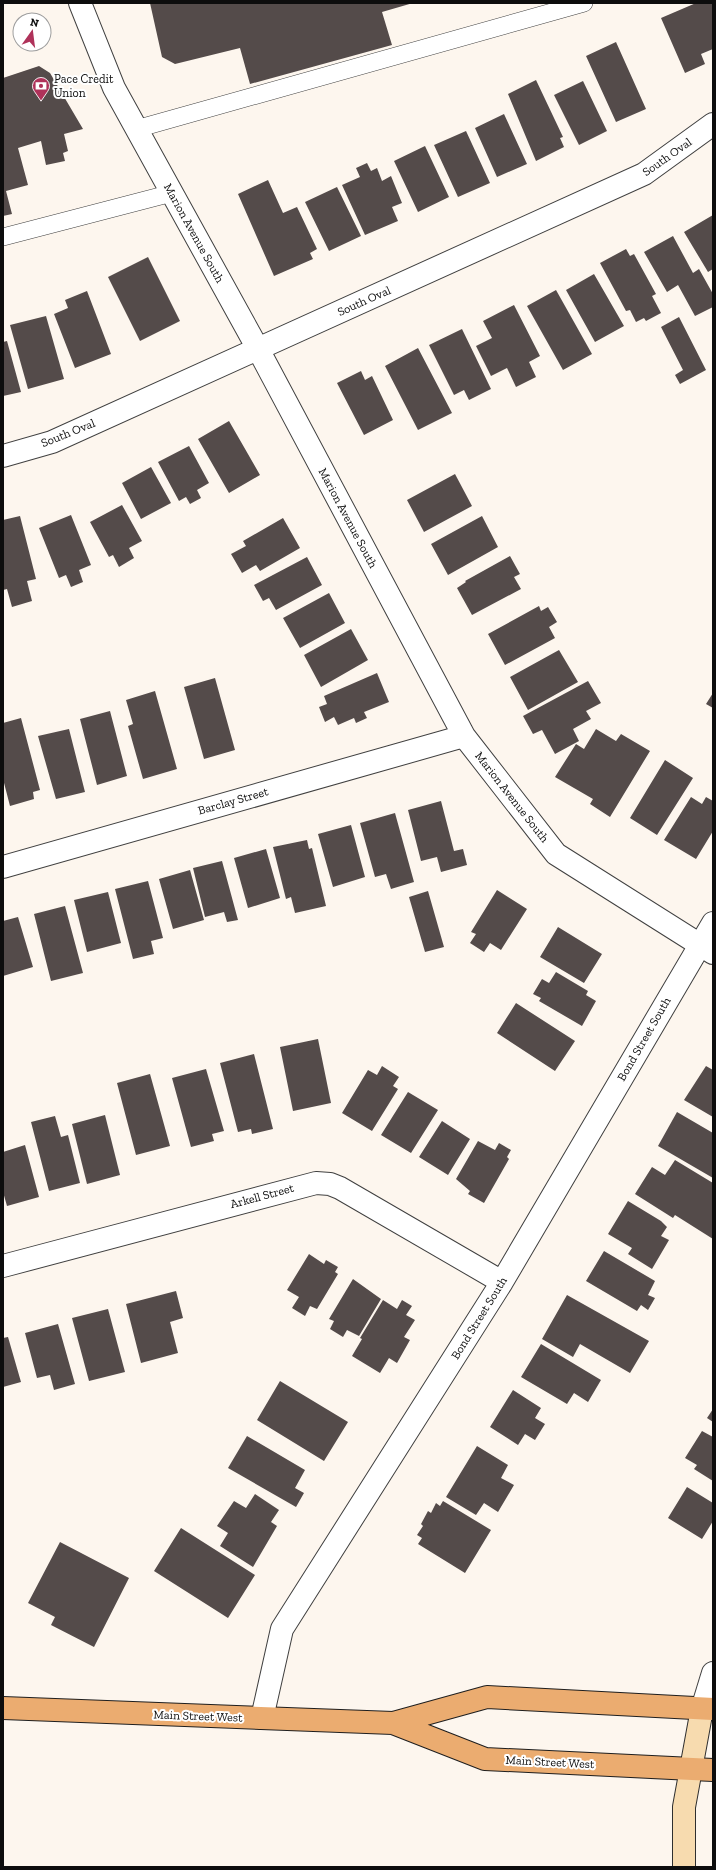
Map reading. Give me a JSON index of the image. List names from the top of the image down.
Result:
{
  "streets": {
    "main road": ["Main Street West"],
    "street": [
      "South Oval",
      "Marion Avenue South",
      "Barclay Street",
      "Bond Street South",
      "Arkell Street"
    ]
  },
  "crossings": [
    ["South Oval", "Marion Avenue South"],
    ["Marion Avenue South", "Barclay Street"],
    ["Marion Avenue South", "Bond Street South"],
    ["Bond Street South", "Arkell Street"],
    ["Bond Street South", "Main Street West"]
  ],
  "places": {
    "bank": ["Pace Credit Union"]
  },
  "north": "top"
}
